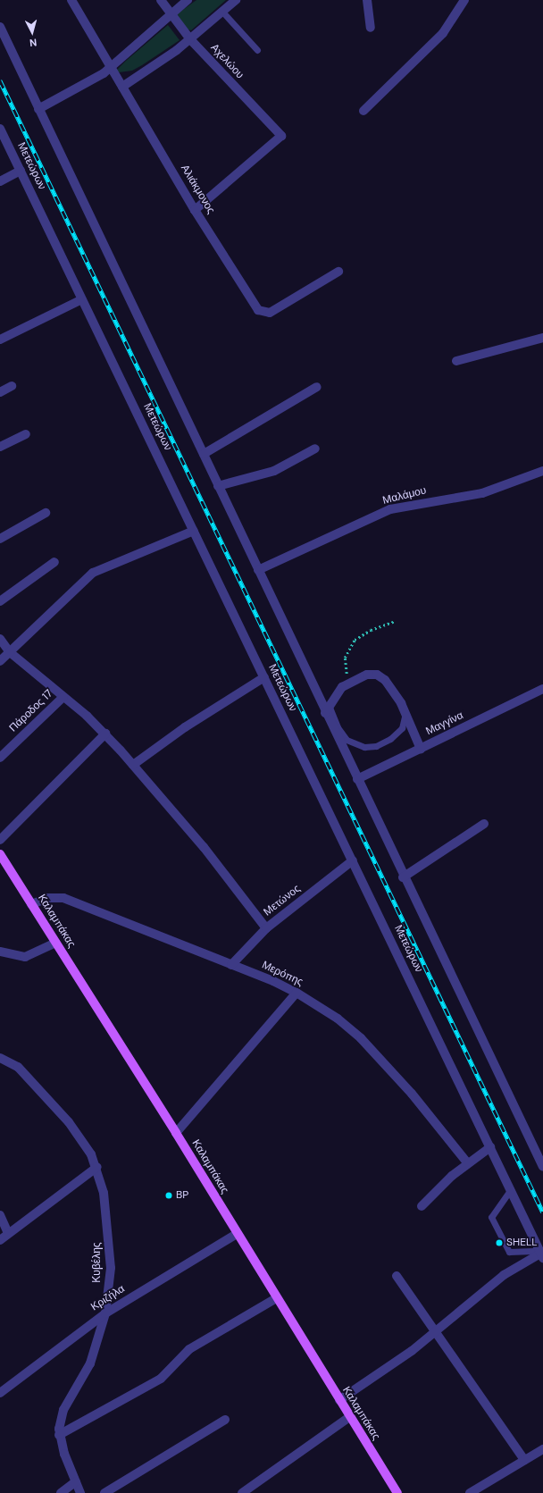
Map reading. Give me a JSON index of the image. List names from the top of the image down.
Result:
{
  "streets": {
    "main road": ["Καλαμπάκας"],
    "street": [
      "Αχελώου",
      "Μετεώρων",
      "Αλιάκμονος",
      "Μαλάμου",
      "Πάροδος 17",
      "Μαγγίνα",
      "Μετώνος",
      "Μερόπης",
      "Κυβέλης",
      "Κριζήλα"
    ]
  },
  "crossings": [
    ["Αχελώου", "Αλιάκμονος"],
    ["Μετεώρων", "Μετώνος"],
    ["Μετώνος", "Μερόπης"],
    ["Καλαμπάκας", "Μερόπης"],
    ["Καλαμπάκας", "Κριζήλα"],
    ["Κυβέλης", "Κριζήλα"]
  ],
  "places": ["BP", "SHELL"],
  "north": "bottom"
}
